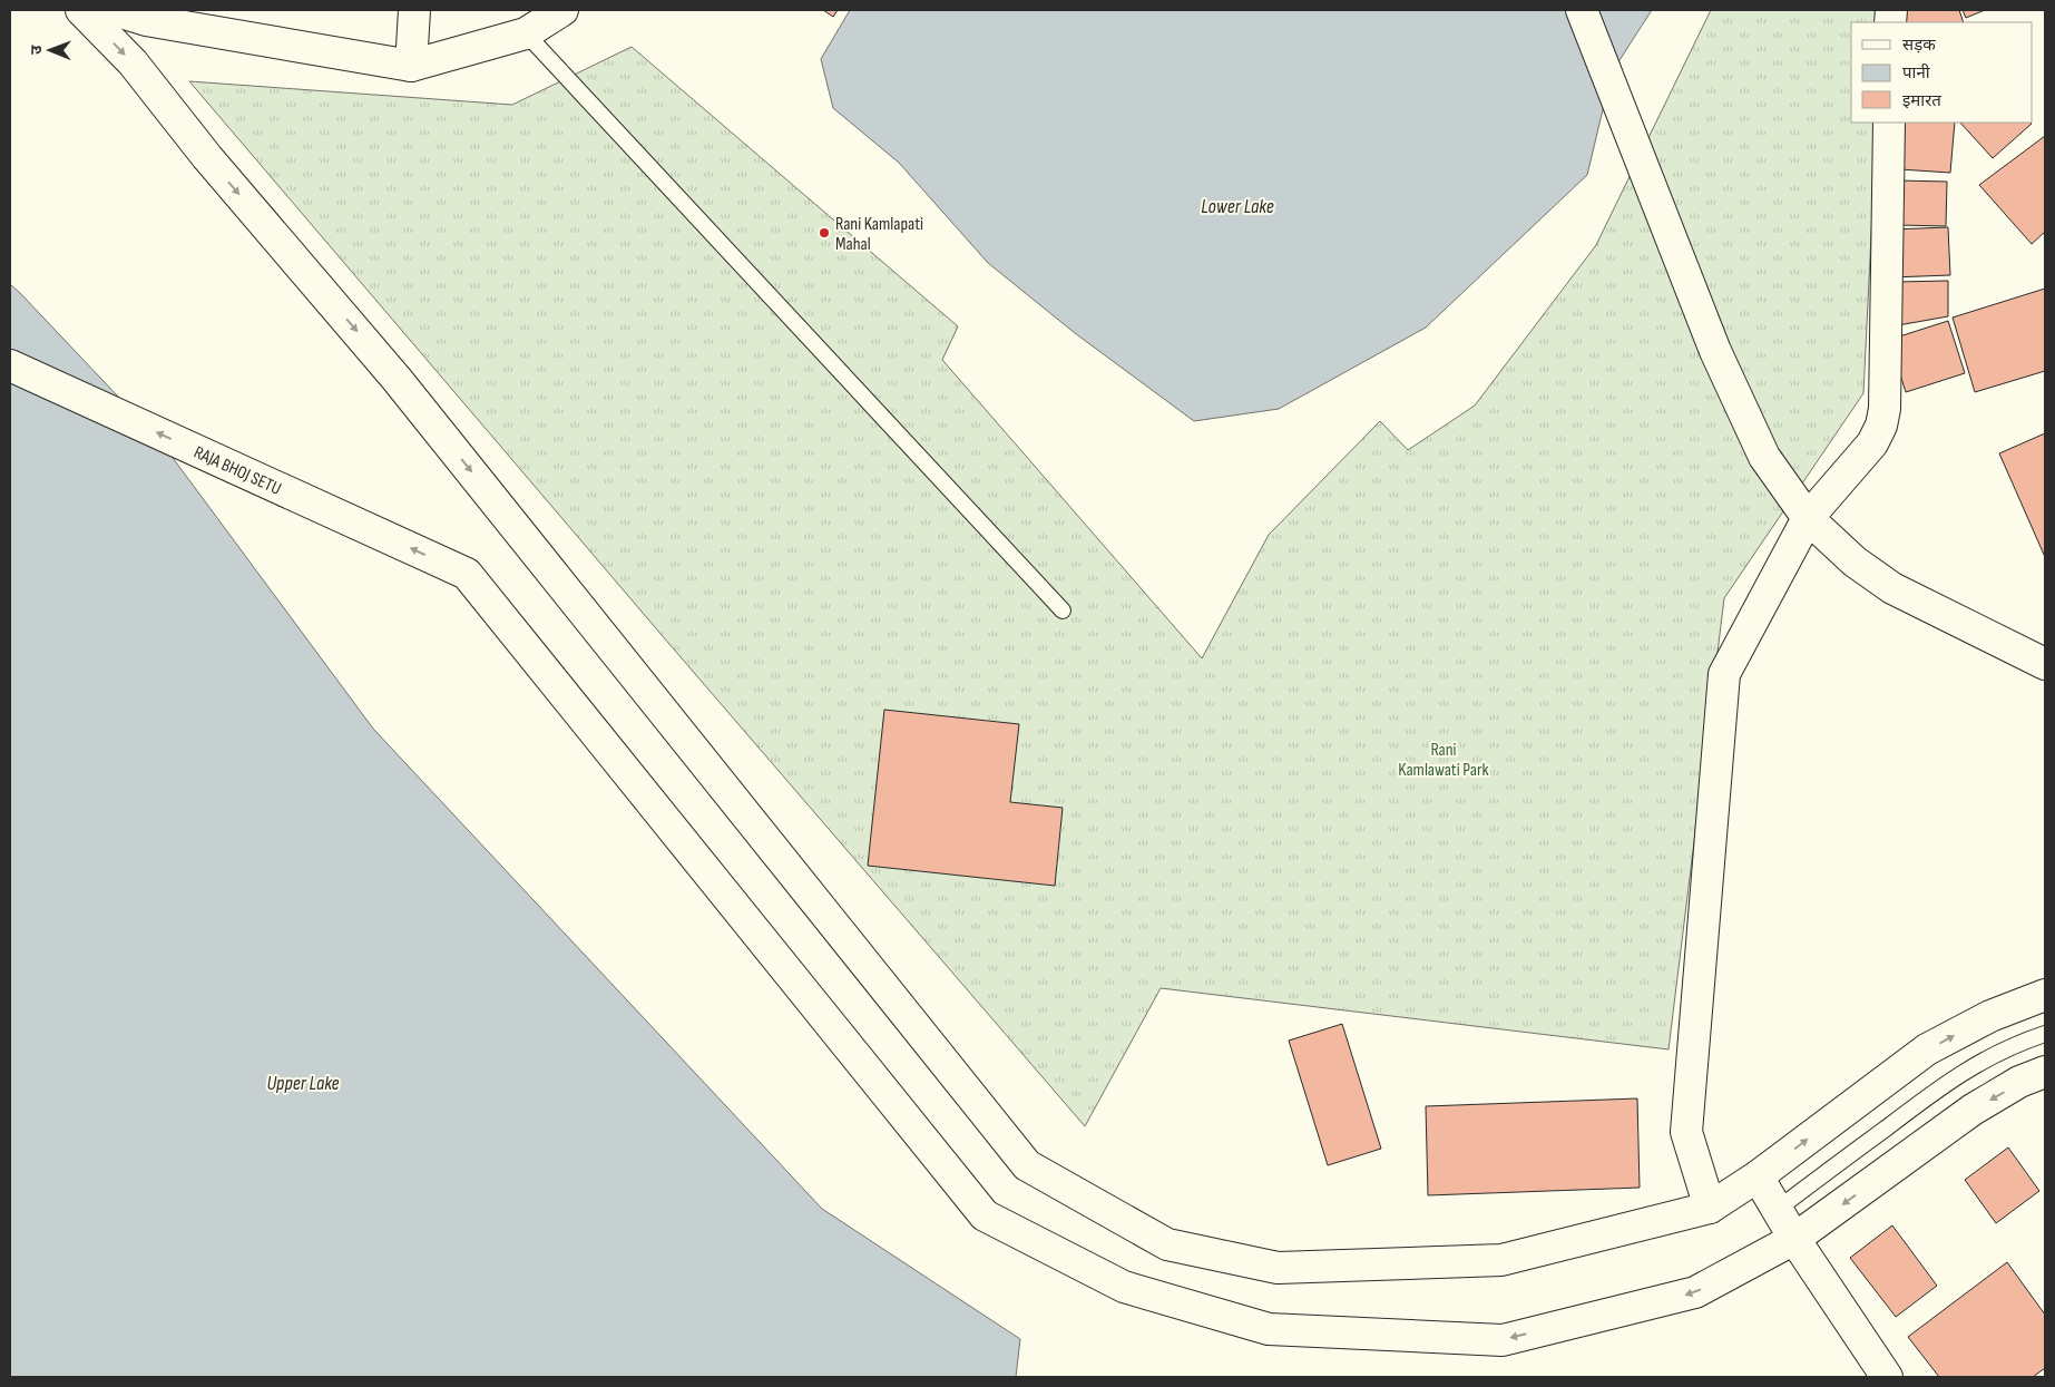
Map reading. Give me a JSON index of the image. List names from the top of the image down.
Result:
{
  "streets": {
    "main road": ["RAJA BHOJ SETU"]
  },
  "water": ["Lower Lake", "Upper Lake"],
  "parks": ["Rani Kamlawati Park"],
  "places": ["Rani Kamlapati Mahal"],
  "legend": ["सड़क", "पानी", "इमारत"],
  "north": "left"
}
